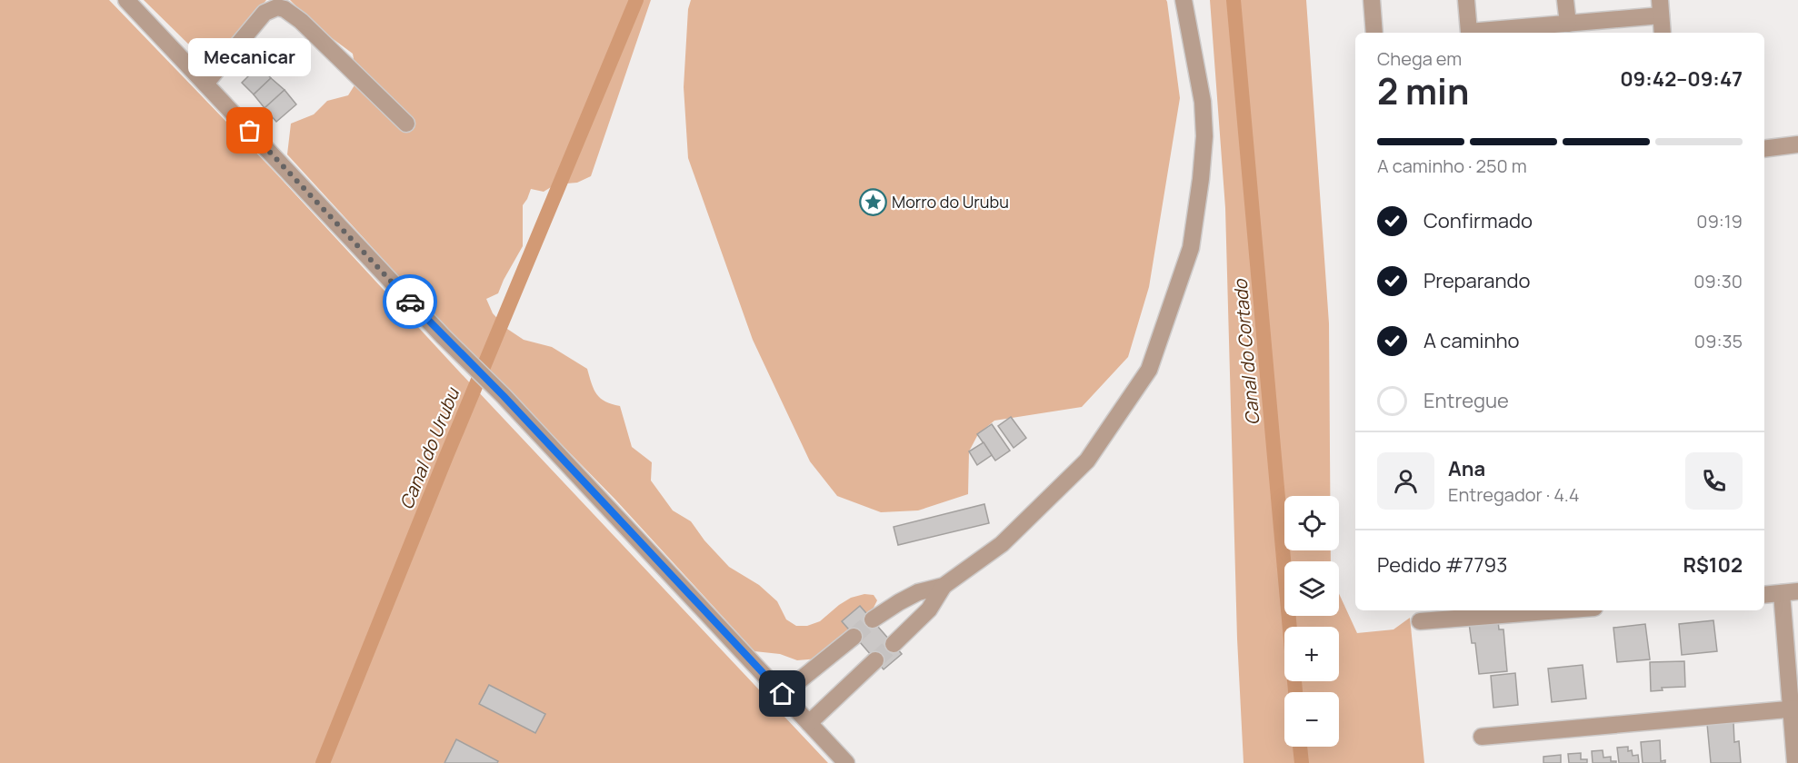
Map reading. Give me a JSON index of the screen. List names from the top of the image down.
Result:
{
  "water": ["Canal do Cortado", "Canal do Urubu"],
  "places": {
    "other": ["Mecanicar"],
    "place": ["Morro do Urubu"]
  },
  "page": {
    "heading": ["2 min", "Chega em", "09:42–09:47"],
    "panel": [
      "Ana",
      "Entregador · 4.4",
      "Pedido #7793",
      "R$102"
    ],
    "bubble": "Mecanicar",
    "bar": "A caminho · 250 m",
    "list": [
      ["Confirmado", "09:19"],
      ["Preparando", "09:30"],
      ["A caminho", "09:35"],
      "Entregue"
    ],
    "map_buttons": ["+", "−"]
  }
}
